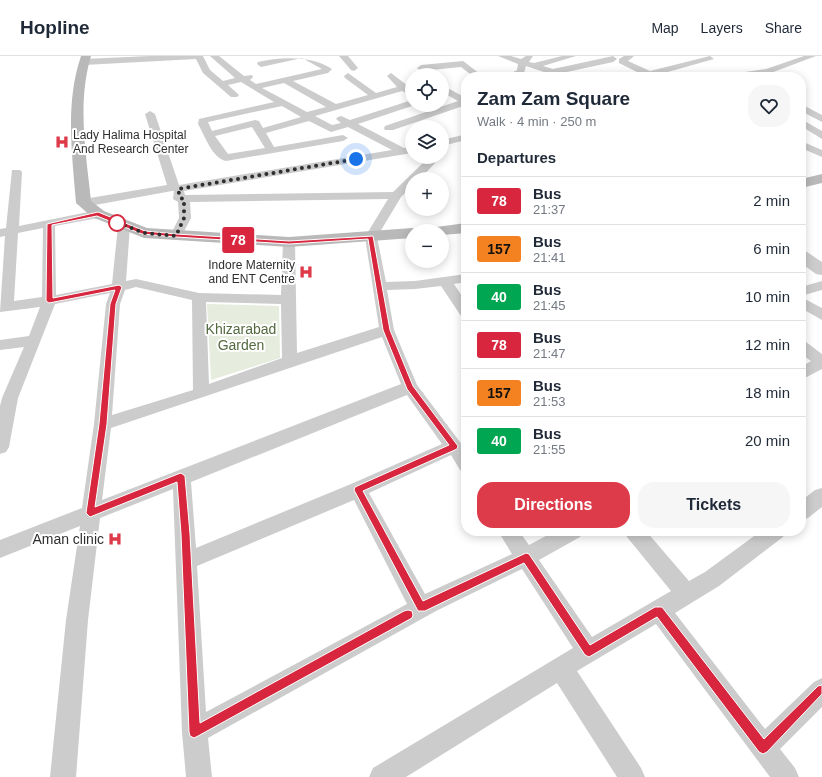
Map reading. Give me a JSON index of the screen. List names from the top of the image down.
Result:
{
  "parks": ["Khizarabad Garden"],
  "places": {
    "hospital": ["Lady Halima Hospital And Research Center", "Indore Maternity and ENT Centre", "Aman clinic"]
  },
  "lines": ["bus line 78"],
  "page": {
    "header": "Hopline",
    "nav": ["Map", "Layers", "Share"],
    "on_map": "78",
    "map_buttons": ["+", "−"],
    "heading": [
      ["Zam Zam Square", "Walk · 4 min · 250 m"],
      "Departures"
    ],
    "list": [
      {
        "mark": "78",
        "name": "Bus",
        "note": "21:37",
        "value": "2 min"
      },
      {
        "mark": "157",
        "name": "Bus",
        "note": "21:41",
        "value": "6 min"
      },
      {
        "mark": "40",
        "name": "Bus",
        "note": "21:45",
        "value": "10 min"
      },
      {
        "mark": "78",
        "name": "Bus",
        "note": "21:47",
        "value": "12 min"
      },
      {
        "mark": "157",
        "name": "Bus",
        "note": "21:53",
        "value": "18 min"
      },
      {
        "mark": "40",
        "name": "Bus",
        "note": "21:55",
        "value": "20 min"
      }
    ],
    "buttons": ["Directions", "Tickets"]
  }
}
